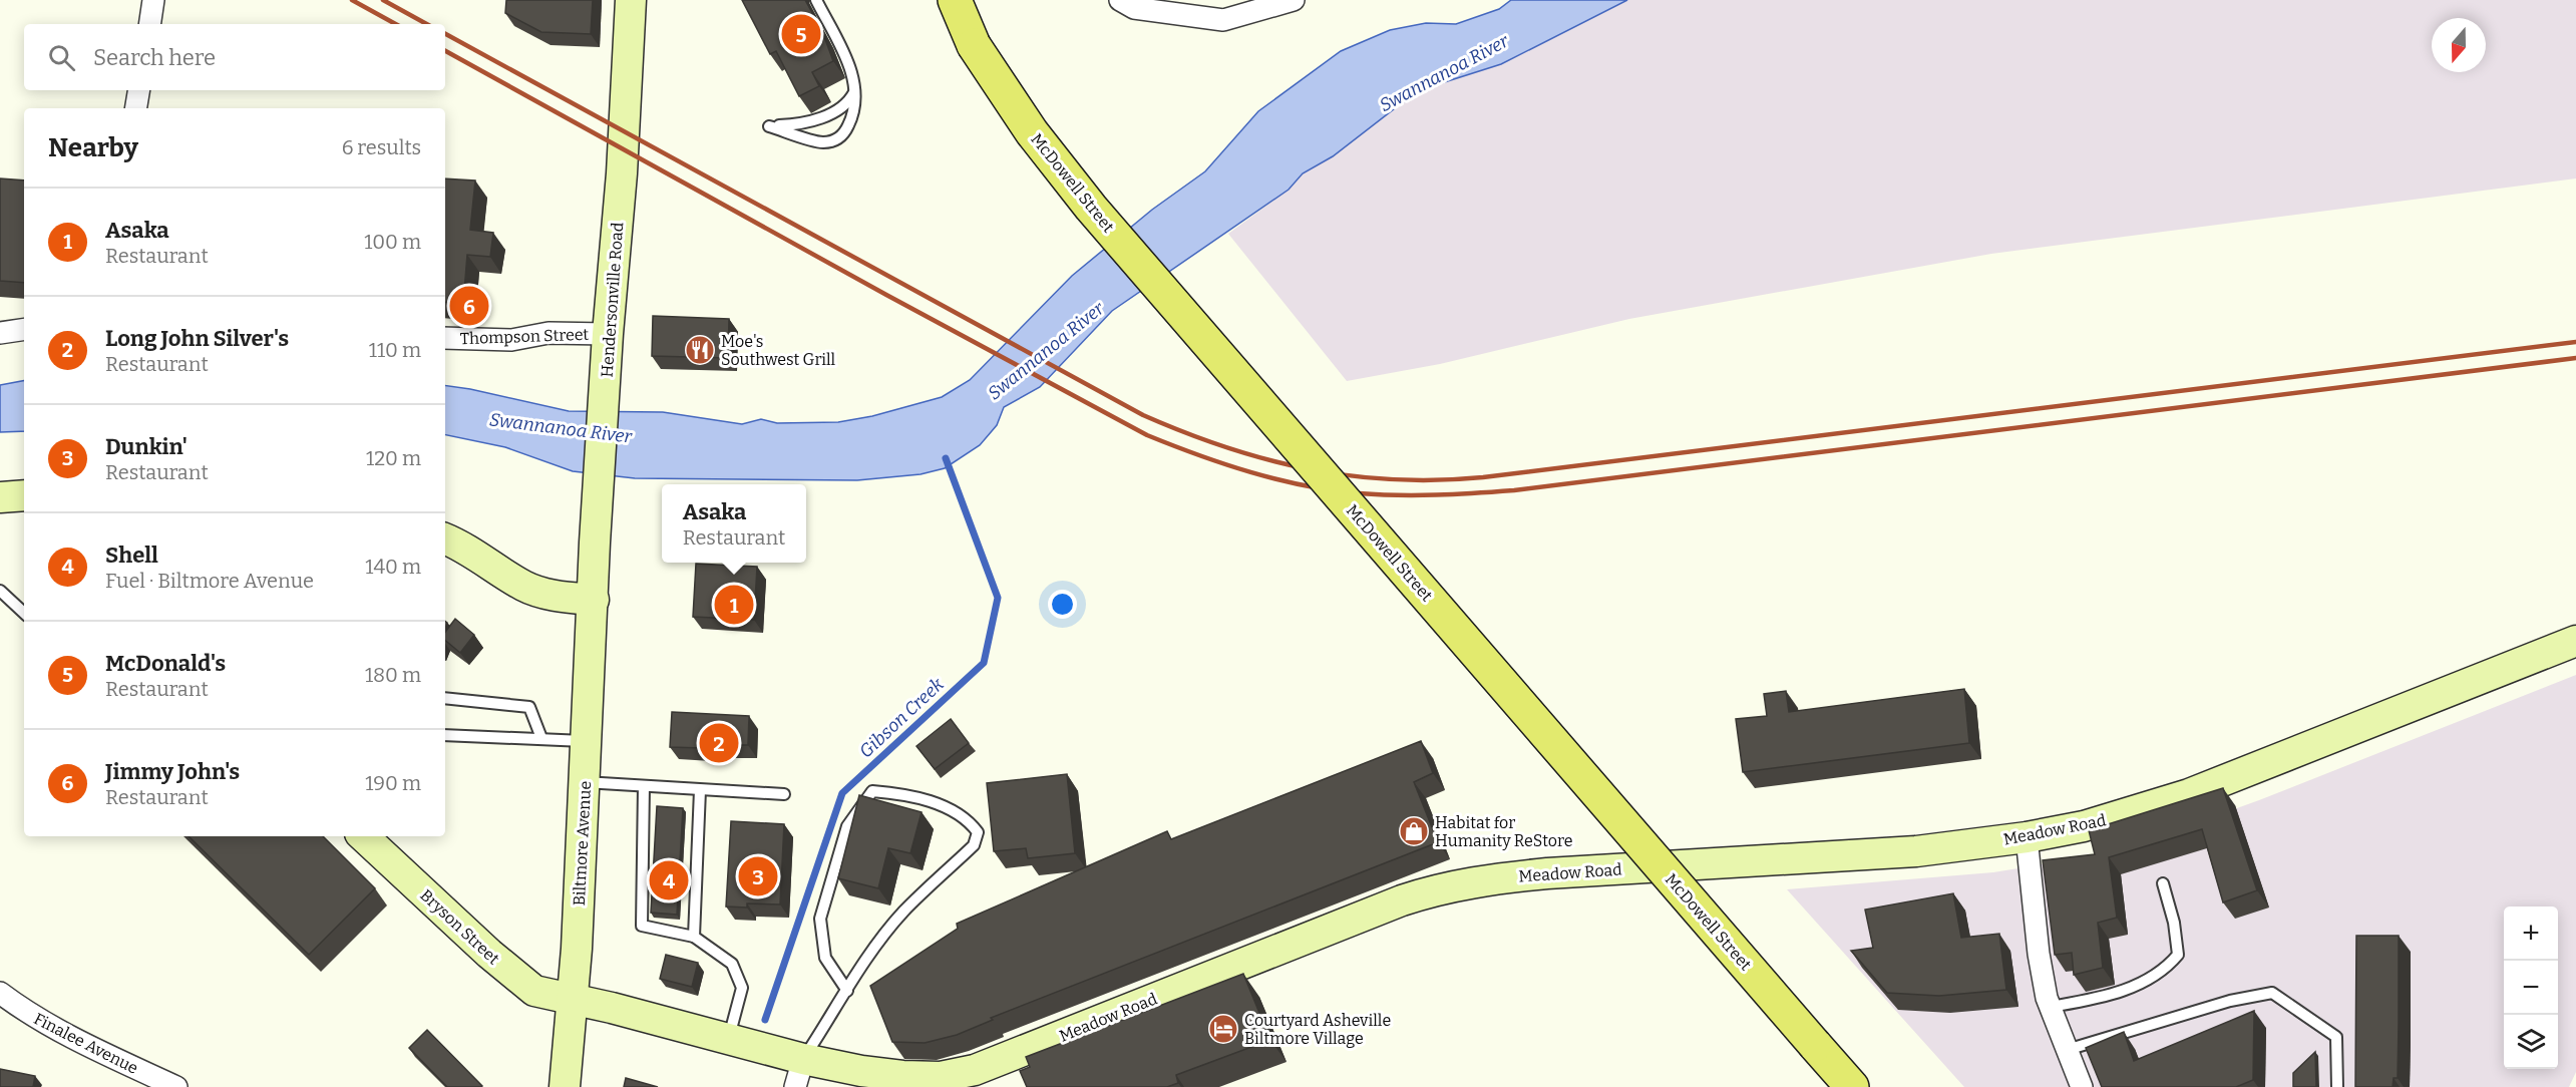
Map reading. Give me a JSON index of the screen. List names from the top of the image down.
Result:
{
  "streets": {
    "main road": [
      "McDowell Street",
      "Hendersonville Road",
      "Meadow Road",
      "Biltmore Avenue",
      "Bryson Street"
    ],
    "street": ["Thompson Street", "Finalee Avenue"]
  },
  "crossings": [
    ["Hendersonville Road", "Thompson Street"],
    ["Hendersonville Road", "Biltmore Avenue"],
    ["Meadow Road", "Biltmore Avenue"],
    ["Meadow Road", "Bryson Street"],
    ["Biltmore Avenue", "Bryson Street"]
  ],
  "water": ["Swannanoa River", "Gibson Creek"],
  "places": {
    "restaurant": ["Moe's Southwest Grill"],
    "shop": ["Habitat for Humanity ReStore"],
    "hotel": ["Courtyard Asheville Biltmore Village"]
  },
  "north": "bottom",
  "page": {
    "pins": [
      "5",
      "6",
      "1",
      "2",
      "3",
      "4"
    ],
    "search": "Search here",
    "heading": ["Nearby", "6 results"],
    "list": [
      {
        "mark": "1",
        "name": "Asaka",
        "note": "Restaurant",
        "value": "100 m"
      },
      {
        "mark": "2",
        "name": "Long John Silver's",
        "note": "Restaurant",
        "value": "110 m"
      },
      {
        "mark": "3",
        "name": "Dunkin'",
        "note": "Restaurant",
        "value": "120 m"
      },
      {
        "mark": "4",
        "name": "Shell",
        "note": "Fuel · Biltmore Avenue",
        "value": "140 m"
      },
      {
        "mark": "5",
        "name": "McDonald's",
        "note": "Restaurant",
        "value": "180 m"
      },
      {
        "mark": "6",
        "name": "Jimmy John's",
        "note": "Restaurant",
        "value": "190 m"
      }
    ],
    "popup": ["Asaka", "Restaurant"],
    "map_buttons": ["+", "−"]
  }
}
